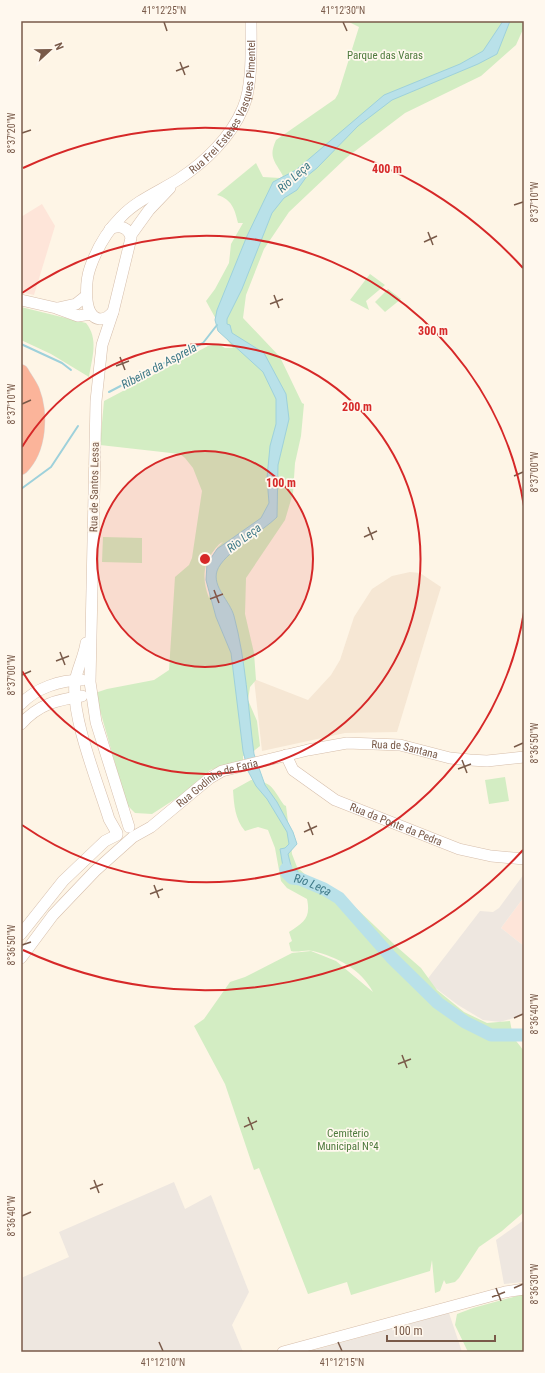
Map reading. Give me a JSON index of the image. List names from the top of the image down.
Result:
{
  "streets": {
    "main road": [
      "Rua Frei Esteves Vasques Pimentel",
      "Rua de Santos Lessa",
      "Rua de Santana",
      "Rua Godinho de Faria",
      "Rua da Ponte da Pedra"
    ]
  },
  "crossings": [
    ["Rua Frei Esteves Vasques Pimentel", "Rua de Santos Lessa"],
    ["Rua de Santos Lessa", "Rua Godinho de Faria"],
    ["Rua de Santana", "Rua Godinho de Faria"],
    ["Rua de Santana", "Rua da Ponte da Pedra"],
    ["Rua Godinho de Faria", "Rua da Ponte da Pedra"]
  ],
  "water": ["Rio Leça", "Ribeira da Asprela"],
  "parks": ["Parque das Varas", "Cemitério Municipal Nº4"],
  "scale_bar": "100 m",
  "north": "right",
  "coordinates": [
    "41°12'25\"N",
    "41°12'30\"N",
    "8°37'20\"W",
    "8°37'10\"W",
    "8°37'00\"W",
    "8°36'50\"W",
    "8°36'40\"W",
    "8°36'30\"W",
    "41°12'10\"N",
    "41°12'15\"N"
  ],
  "rings": [
    "400 m",
    "300 m",
    "200 m",
    "100 m"
  ]
}
